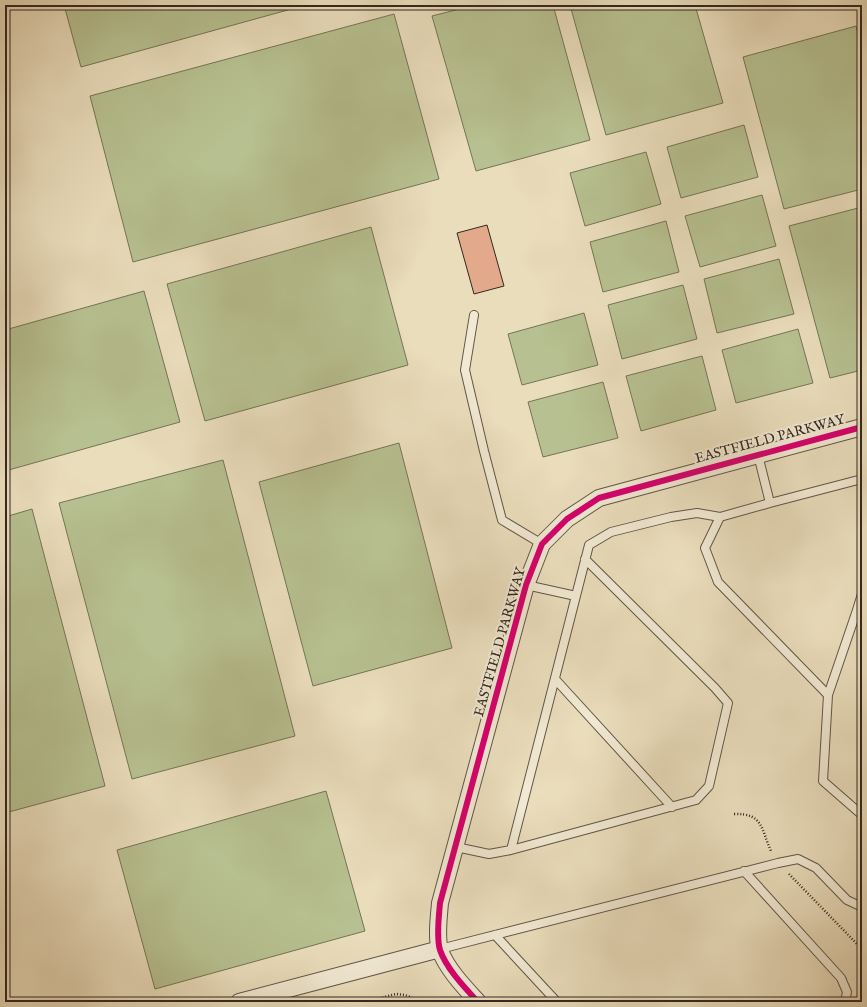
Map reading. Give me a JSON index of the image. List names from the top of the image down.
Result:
{
  "streets": {
    "street": ["EASTFIELD PARKWAY"]
  }
}
